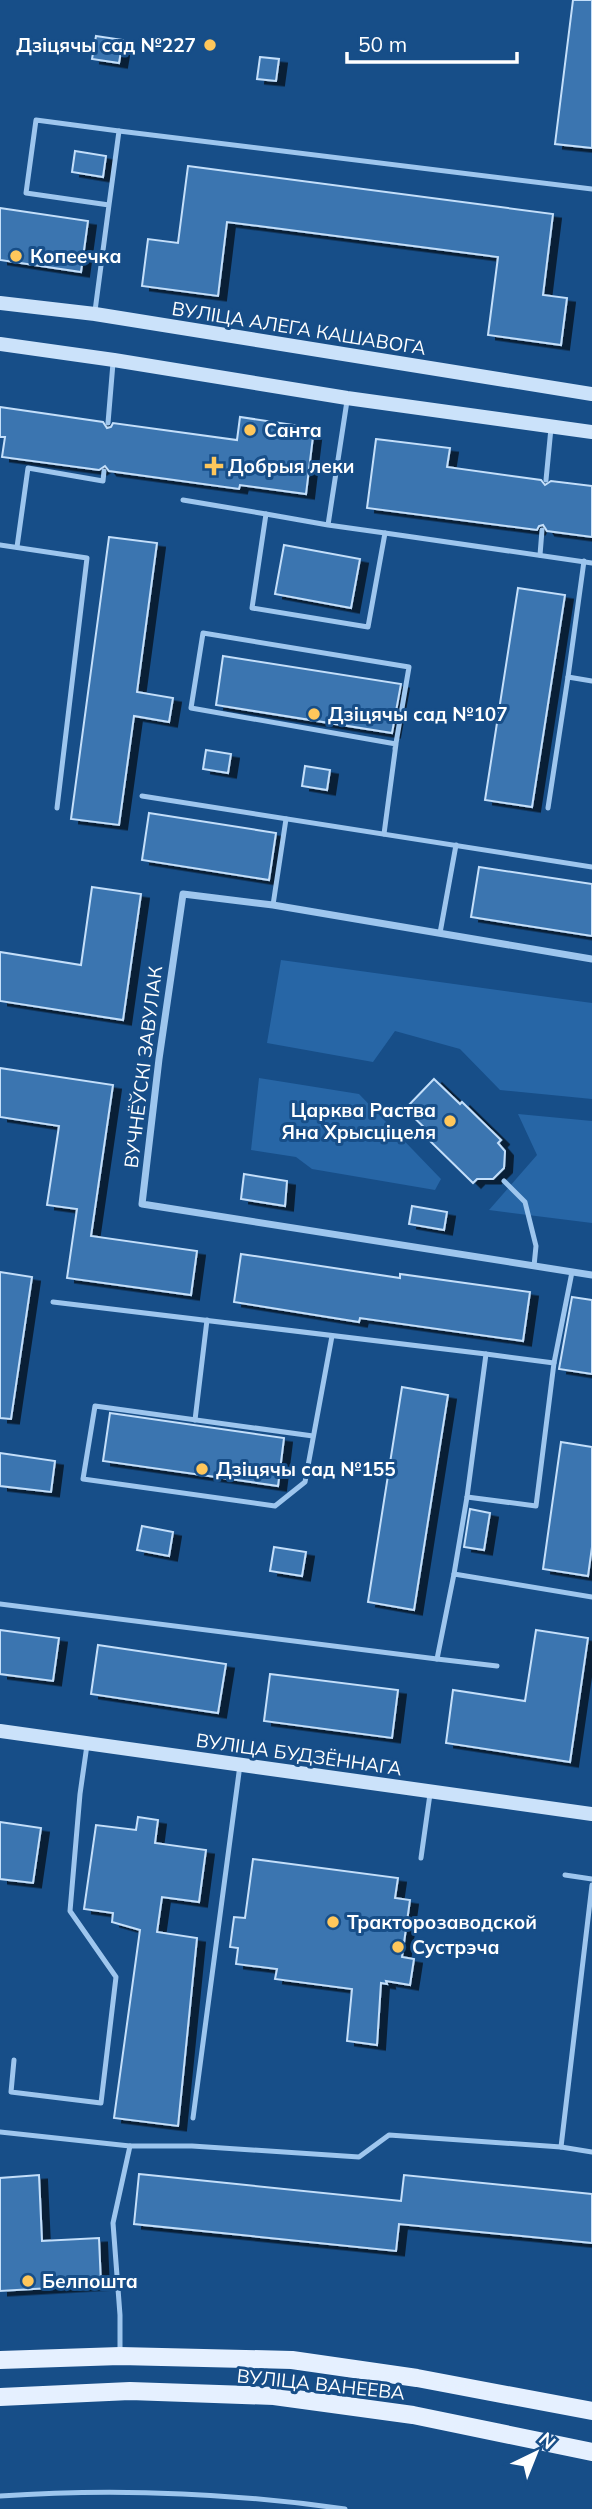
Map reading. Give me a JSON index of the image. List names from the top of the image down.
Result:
{
  "streets": {
    "main road": ["ВУЛІЦА АЛЕГА КАШАВОГА", "ВУЛІЦА БУДЗЁННАГА", "ВУЛІЦА ВАНЕЕВА"],
    "street": ["ВУЧНЁЎСКІ ЗАВУЛАК"]
  },
  "places": {
    "other": [
      "Дзіцячы сад №227",
      "Копеечка",
      "Санта",
      "Дзіцячы сад №107",
      "Царква Раства Яна Хрысціцеля",
      "Дзіцячы сад №155",
      "Тракторозаводской",
      "Сустрэча",
      "Белпошта"
    ],
    "health": ["Добрыя леки"]
  },
  "scale_bar": "50 m",
  "north": "top right"
}
